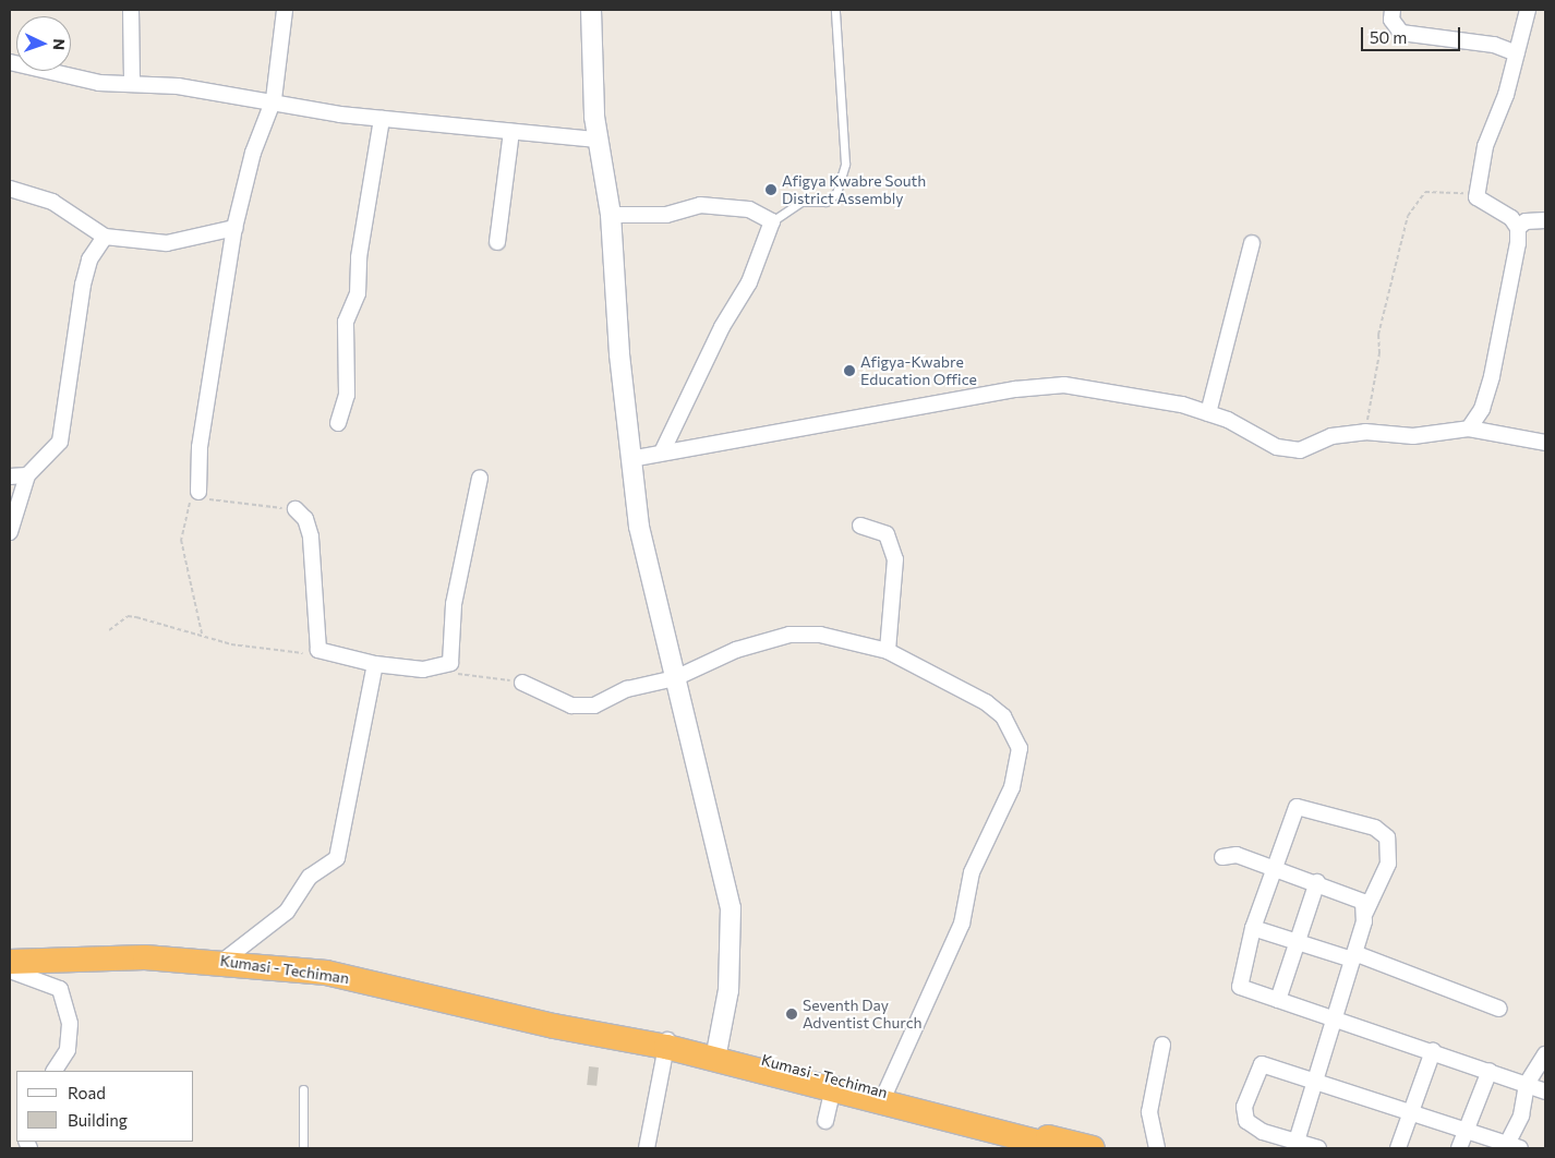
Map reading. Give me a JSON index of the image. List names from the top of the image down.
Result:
{
  "streets": {
    "highway": ["Kumasi - Techiman"]
  },
  "places": ["Afigya Kwabre South District Assembly", "Afigya-Kwabre Education Office", "Seventh Day Adventist Church"],
  "legend": ["Road", "Building"],
  "scale_bar": "50 m",
  "north": "right"
}
